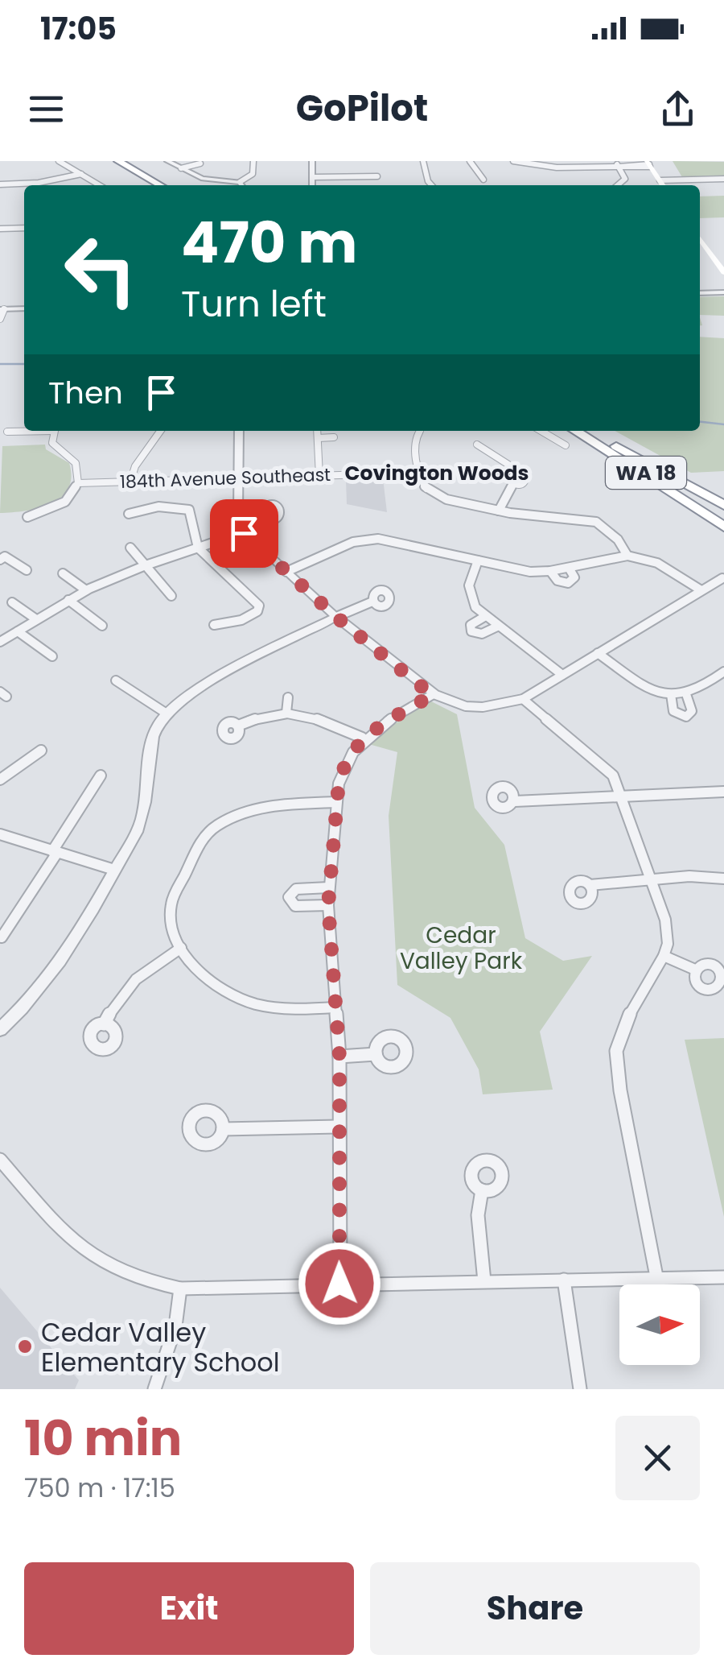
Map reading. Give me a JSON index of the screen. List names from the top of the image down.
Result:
{
  "streets": {
    "highway": ["WA 18"],
    "street": ["184th Avenue Southeast"]
  },
  "districts": ["Covington Woods"],
  "parks": ["Cedar Valley Park"],
  "places": ["Cedar Valley Elementary School"],
  "north": "right",
  "page": {
    "status": "17:05",
    "header": "GoPilot",
    "turn": ["470 m", "Turn left"],
    "then": "Then",
    "heading": ["10 min", "750 m · 17:15"],
    "buttons": ["Exit", "Share"]
  }
}
